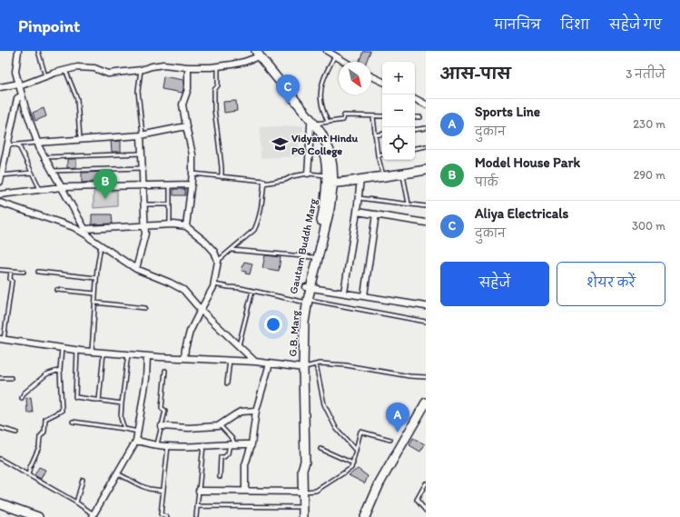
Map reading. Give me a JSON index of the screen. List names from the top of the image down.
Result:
{
  "streets": {
    "street": ["Gautam Buddh Marg", "G.B. Marg"]
  },
  "crossings": [
    ["Gautam Buddh Marg", "G.B. Marg"]
  ],
  "places": {
    "school or university": ["Vidyant Hindu PG College"]
  },
  "north": "bottom right",
  "page": {
    "header": "Pinpoint",
    "nav": ["मानचित्र", "दिशा", "सहेजे गए"],
    "heading": ["आस-पास", "3 नतीजे"],
    "map_buttons": ["+", "−"],
    "pins": ["C", "B", "A"],
    "list": [
      {
        "mark": "A",
        "name": "Sports Line",
        "note": "दुकान",
        "value": "230 m"
      },
      {
        "mark": "B",
        "name": "Model House Park",
        "note": "पार्क",
        "value": "290 m"
      },
      {
        "mark": "C",
        "name": "Aliya Electricals",
        "note": "दुकान",
        "value": "300 m"
      }
    ],
    "buttons": ["सहेजें", "शेयर करें"]
  }
}
